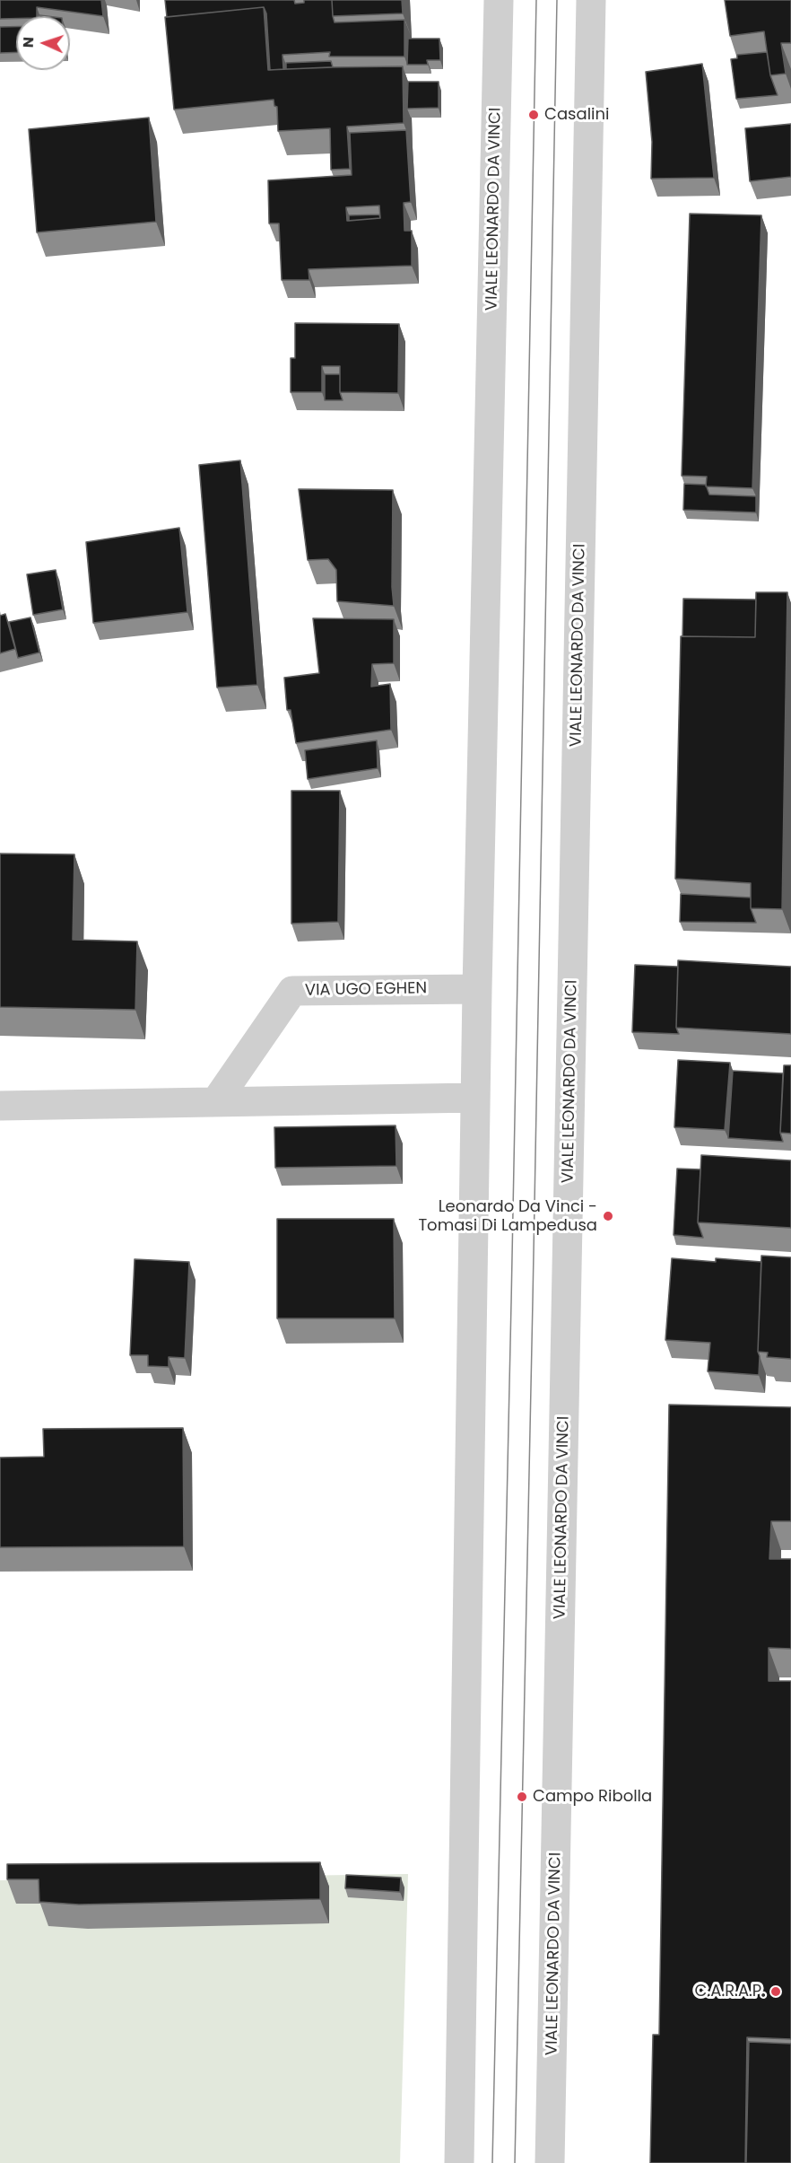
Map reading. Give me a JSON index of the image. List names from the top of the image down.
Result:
{
  "streets": {
    "street": ["VIALE LEONARDO DA VINCI", "VIA UGO EGHEN"]
  },
  "crossings": [
    ["VIALE LEONARDO DA VINCI", "VIA UGO EGHEN"]
  ],
  "places": [
    "Casalini",
    "Leonardo Da Vinci - Tomasi Di Lampedusa",
    "Campo Ribolla",
    "C.A.R.A.P."
  ],
  "north": "left"
}
